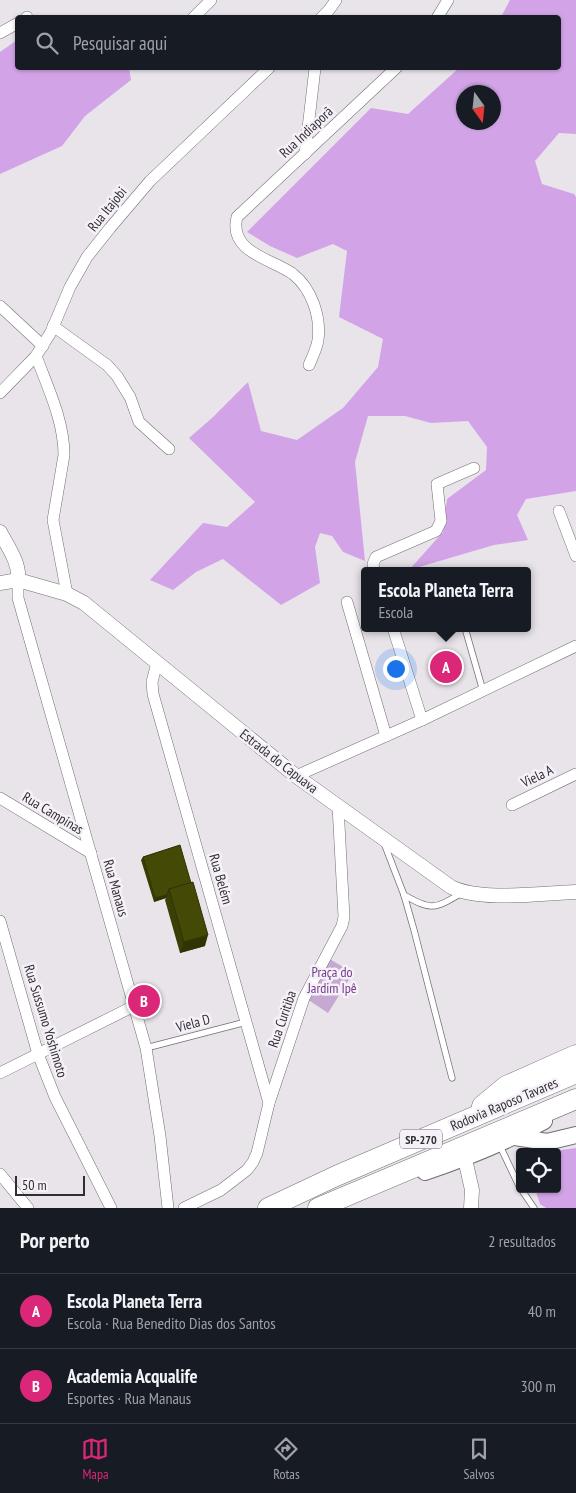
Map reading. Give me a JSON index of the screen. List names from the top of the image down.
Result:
{
  "streets": {
    "highway": ["Rodovia Raposo Tavares", "SP-270"],
    "street": [
      "Rua Indiaporã",
      "Rua Itajobi",
      "Estrada do Capuava",
      "Viela A",
      "Rua Campinas",
      "Rua Belém",
      "Rua Manaus",
      "Rua Curitiba",
      "Rua Sussumo Yoshimoto"
    ],
    "lane": ["Viela D"]
  },
  "crossings": [
    ["Estrada do Capuava", "Rua Belém"],
    ["Estrada do Capuava", "Rua Manaus"],
    ["Estrada do Capuava", "Rua Curitiba"],
    ["Rua Campinas", "Rua Manaus"],
    ["Rua Belém", "Rua Curitiba"],
    ["Rua Belém", "Viela D"],
    ["Rua Manaus", "Viela D"]
  ],
  "parks": ["Praça do Jardim Ipê"],
  "scale_bar": "50 m",
  "north": "bottom",
  "page": {
    "search": "Pesquisar aqui",
    "popup": ["Escola Planeta Terra", "Escola"],
    "pins": ["A", "B"],
    "scale": "50 m",
    "heading": ["Por perto", "2 resultados"],
    "list": [
      {
        "mark": "A",
        "name": "Escola Planeta Terra",
        "note": "Escola · Rua Benedito Dias dos Santos",
        "value": "40 m"
      },
      {
        "mark": "B",
        "name": "Academia Acqualife",
        "note": "Esportes · Rua Manaus",
        "value": "300 m"
      }
    ],
    "nav": ["Mapa", "Rotas", "Salvos"]
  }
}
